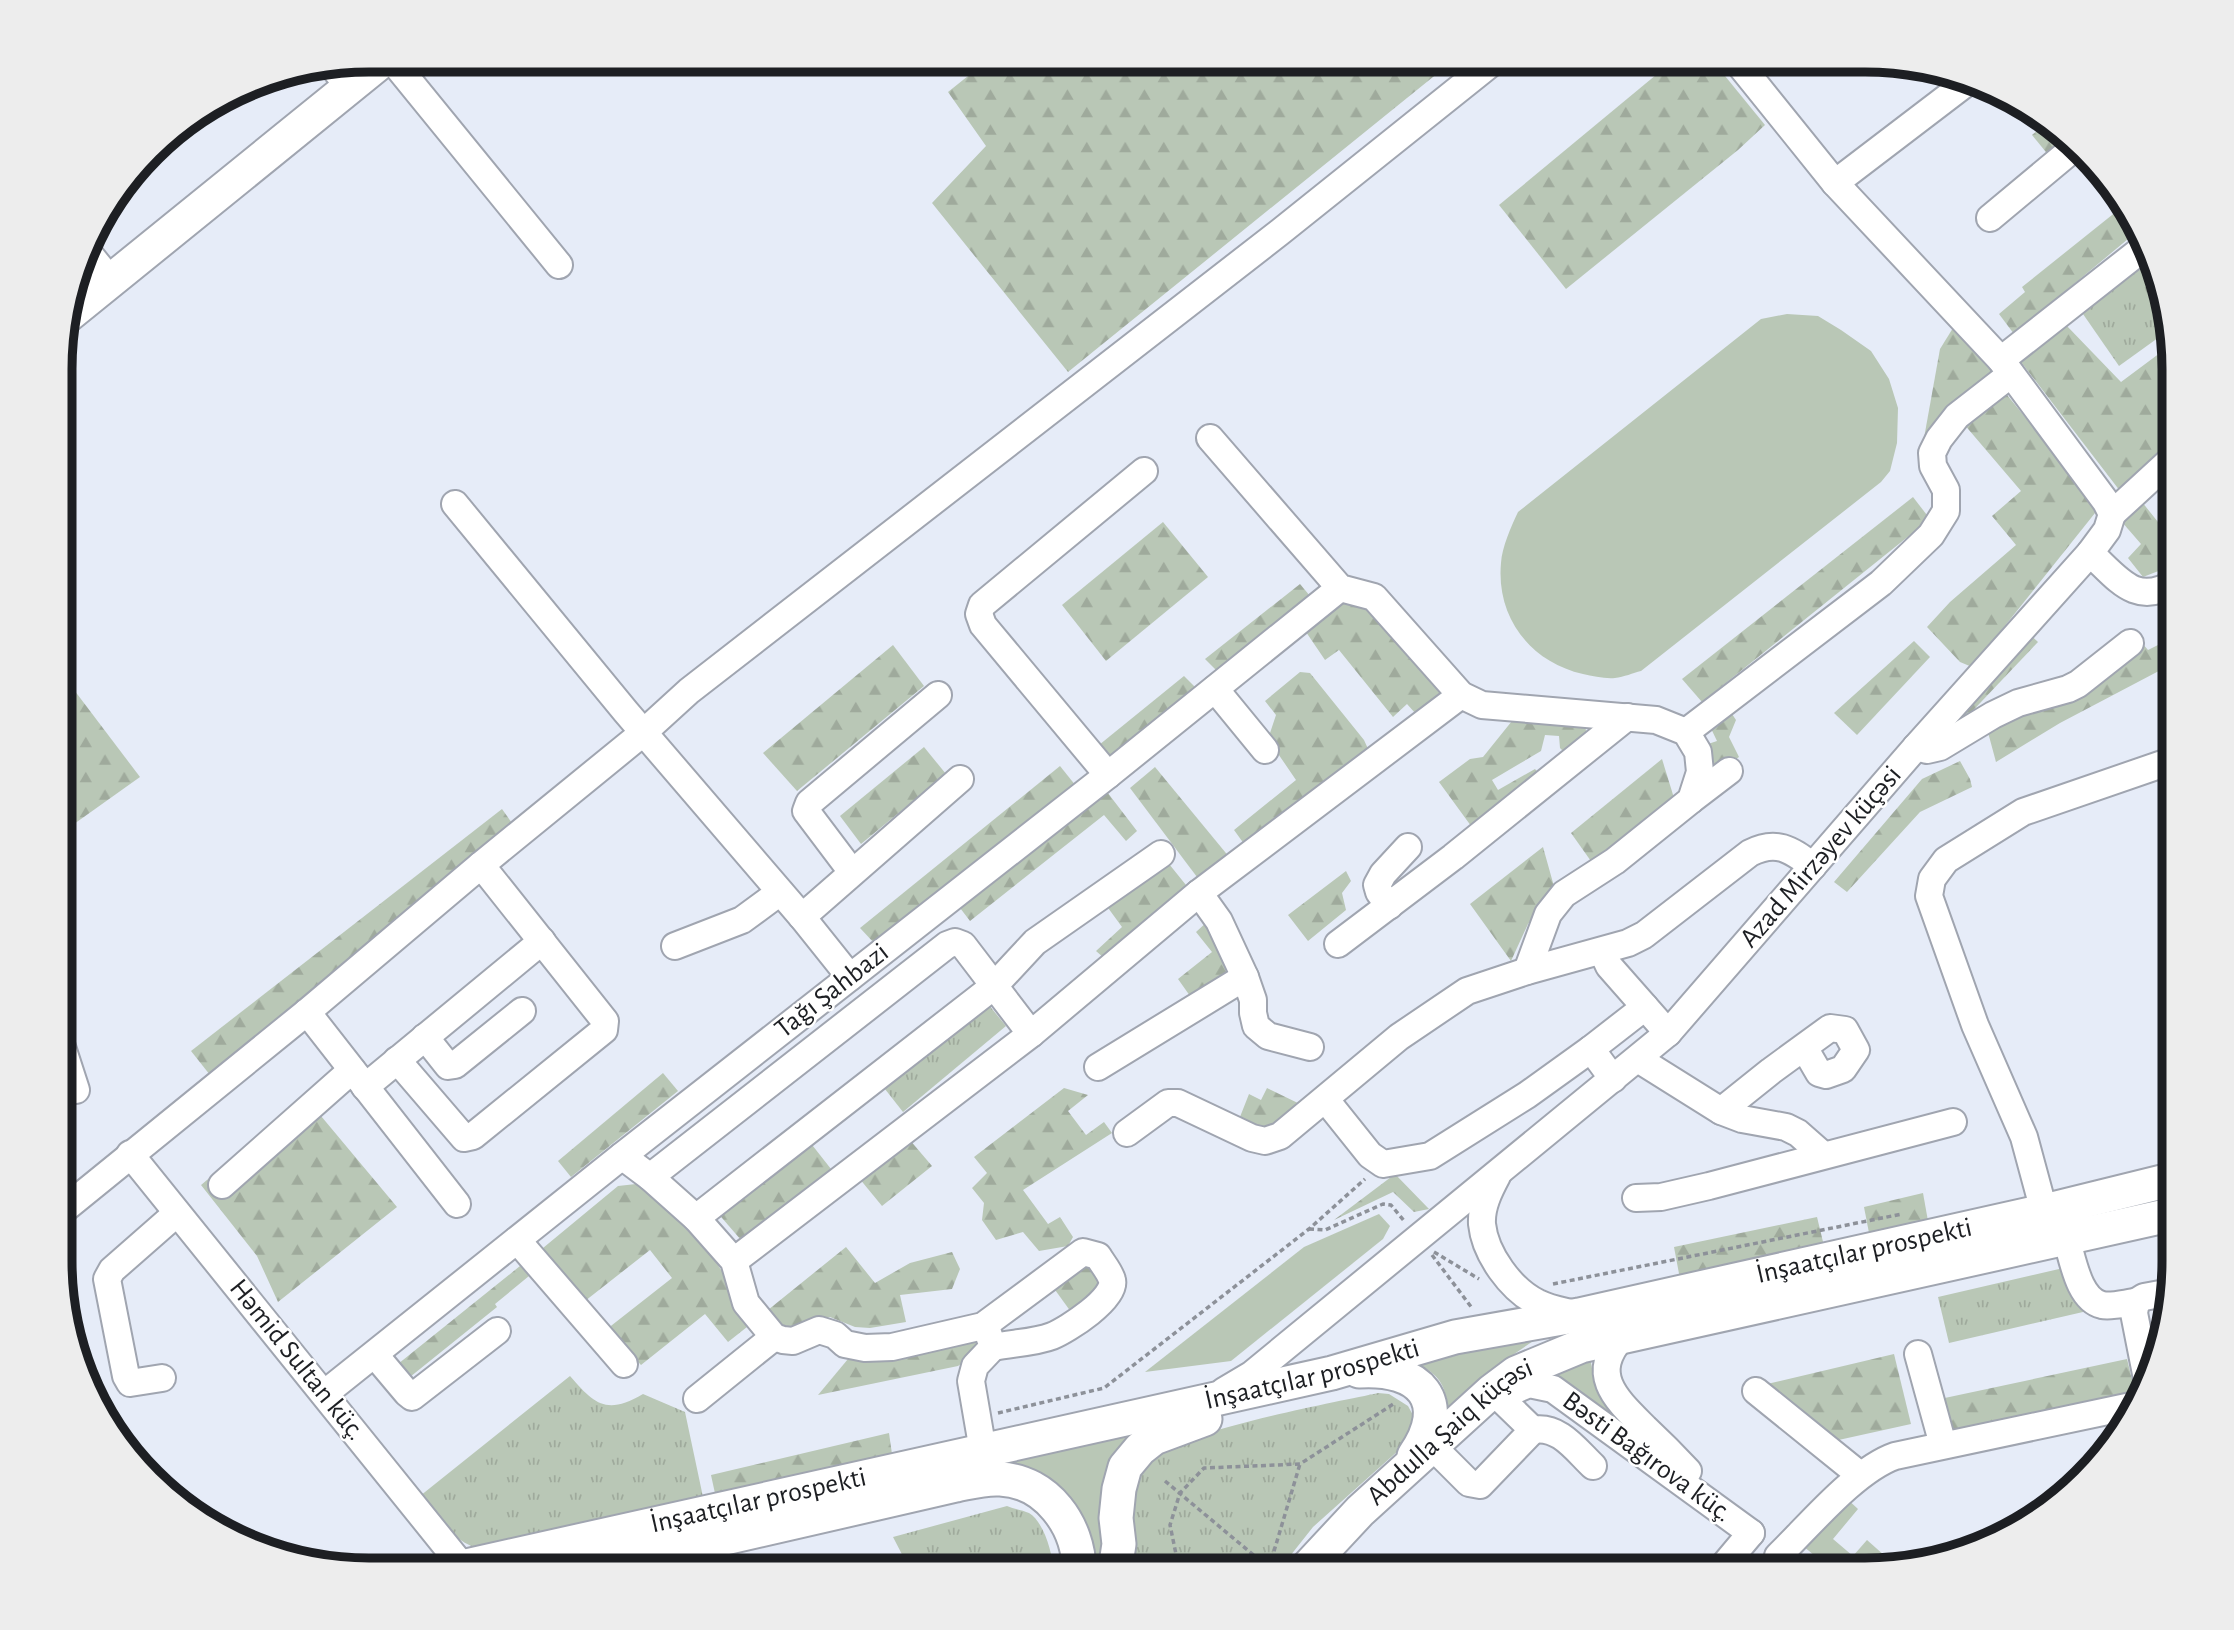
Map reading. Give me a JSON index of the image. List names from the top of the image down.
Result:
{
  "streets": {
    "main road": ["İnşaatçılar prospekti", "Abdulla Şaiq küçəsi"],
    "street": [
      "Azad Mirzəyev küçəsi",
      "Tağı Şahbazi",
      "Həmid Sultan küç.",
      "Bəsti Bağırova küç."
    ]
  },
  "crossings": [
    ["Azad Mirzəyev küçəsi", "İnşaatçılar prospekti"],
    ["Tağı Şahbazi", "Həmid Sultan küç."],
    ["İnşaatçılar prospekti", "Abdulla Şaiq küçəsi"],
    ["İnşaatçılar prospekti", "Bəsti Bağırova küç."],
    ["Abdulla Şaiq küçəsi", "Bəsti Bağırova küç."]
  ]
}
